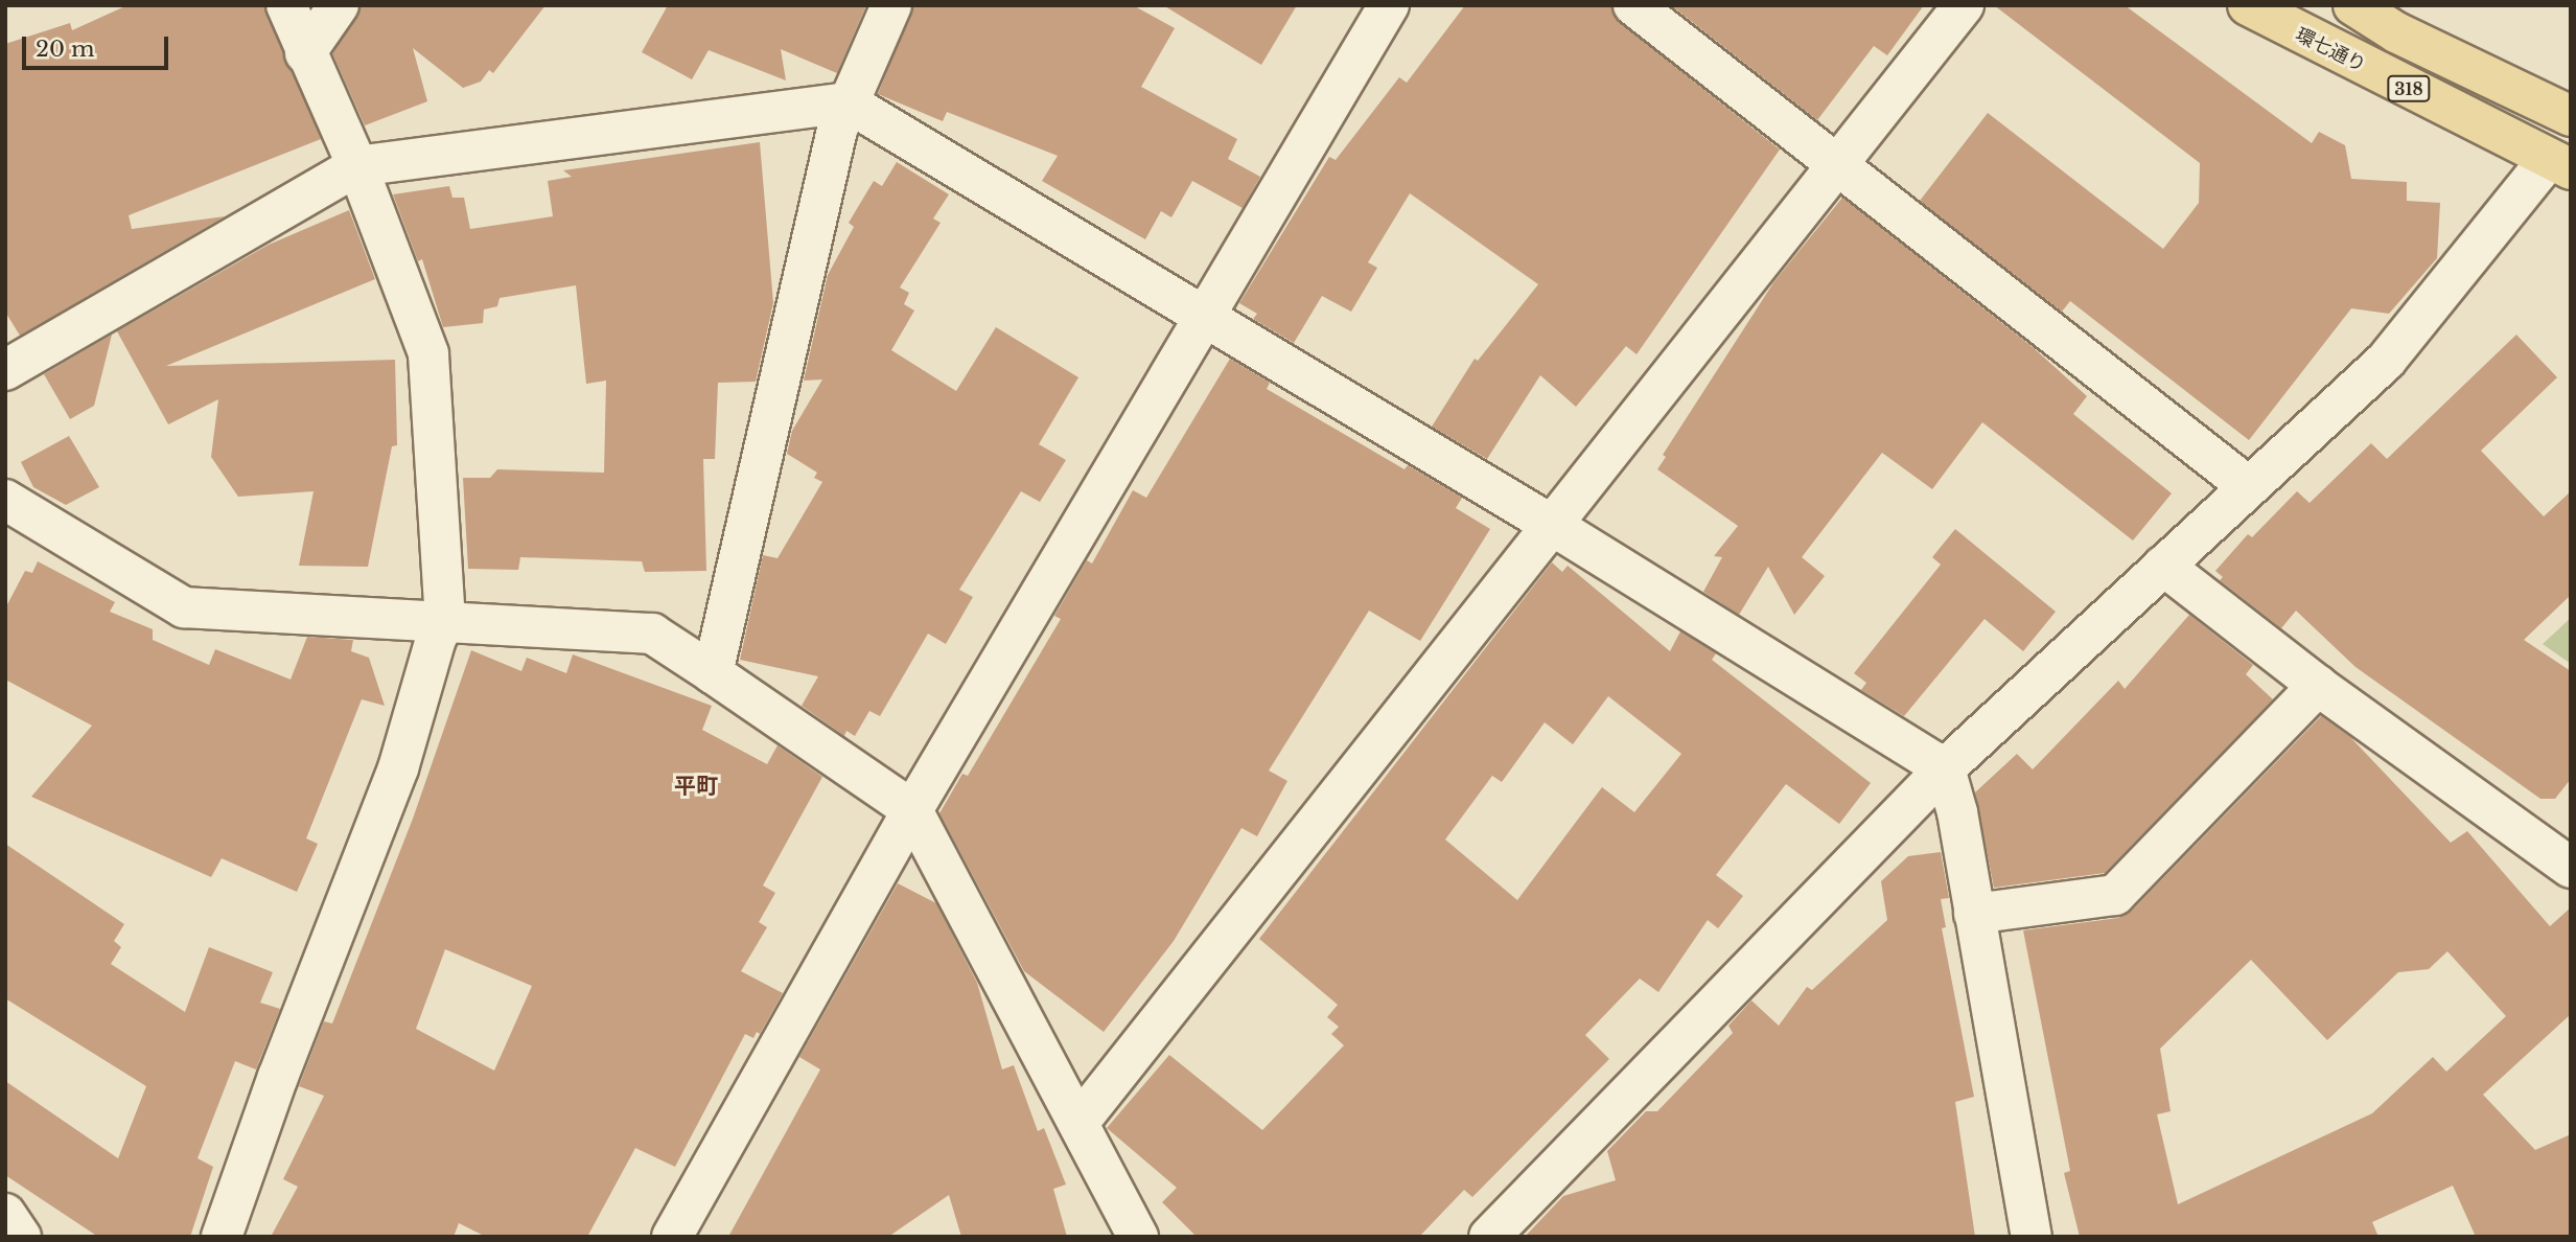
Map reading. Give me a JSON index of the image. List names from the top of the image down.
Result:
{
  "streets": {
    "main road": ["環七通り", "318"]
  },
  "districts": ["平町"],
  "scale_bar": "20 m"
}
